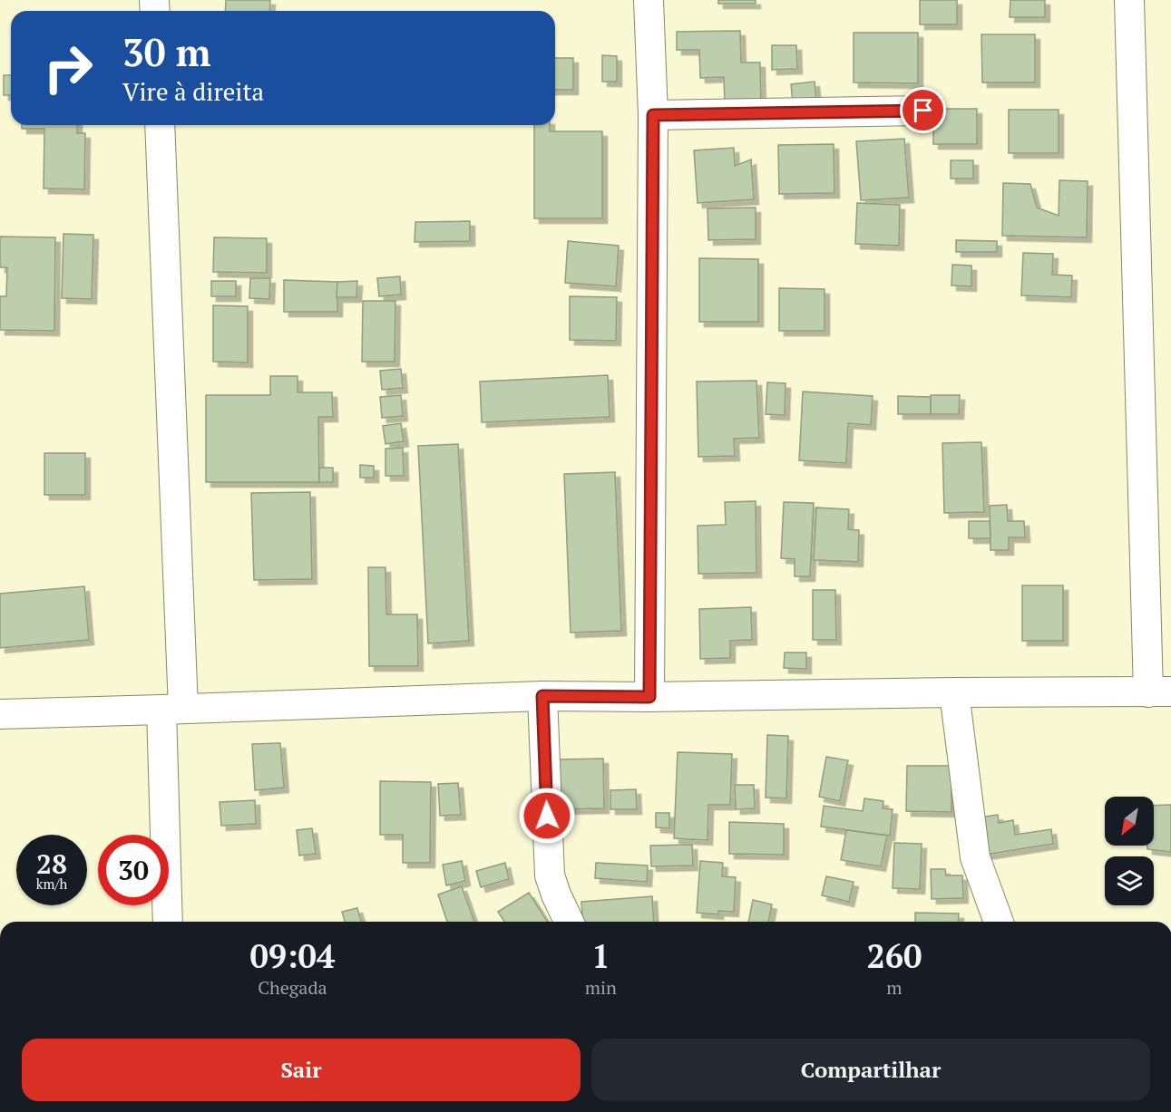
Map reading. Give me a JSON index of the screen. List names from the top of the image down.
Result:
{
  "north": "bottom left",
  "page": {
    "turn": ["30 m", "Vire à direita"],
    "speed": "28 km/h",
    "limit": "30",
    "eta": [
      "09:04",
      "Chegada",
      "1",
      "min",
      "260",
      "m"
    ],
    "buttons": ["Sair", "Compartilhar"]
  }
}
